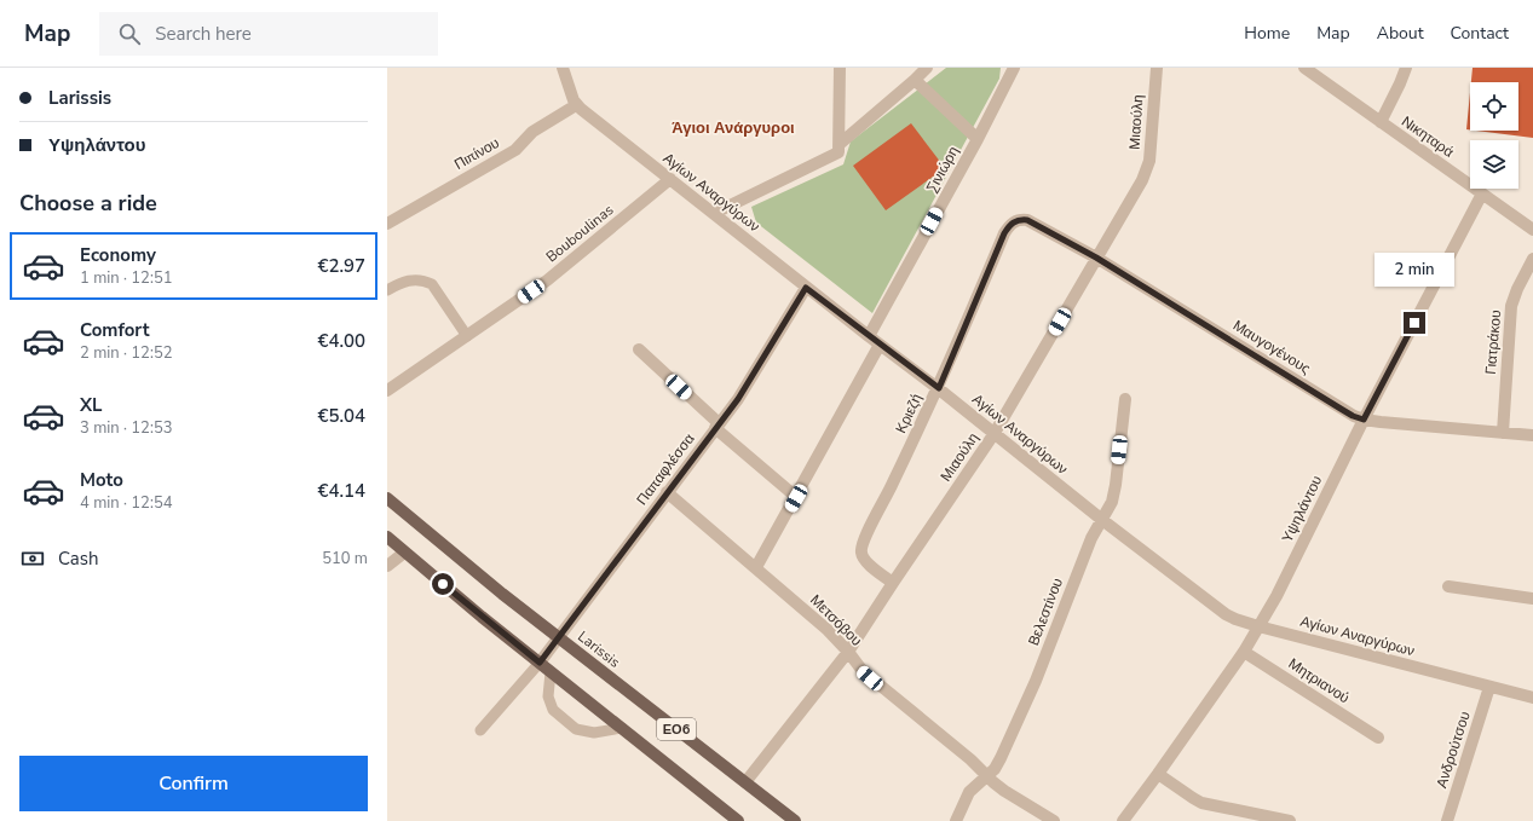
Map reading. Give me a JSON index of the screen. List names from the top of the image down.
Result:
{
  "streets": {
    "main road": ["Larissis", "ΕΟ6"],
    "street": [
      "Μιαούλη",
      "Νικηταρά",
      "Πιπίνου",
      "Σινιώρη",
      "Αγίων Αναργύρων",
      "Bouboulinas",
      "Γιατράκου",
      "Μαυγογένους",
      "Κριεζή",
      "Παπαφλέσσα",
      "Υψηλάντου",
      "Βελεστίνου",
      "Μετσόβου",
      "Μητριανού",
      "Ανδρούτσου"
    ]
  },
  "crossings": [
    ["Μιαούλη", "Αγίων Αναργύρων"],
    ["Μιαούλη", "Μαυγογένους"],
    ["Μιαούλη", "Κριεζή"],
    ["Μιαούλη", "Μετσόβου"],
    ["Μιαούλη", "Larissis"],
    ["Νικηταρά", "Υψηλάντου"],
    ["Πιπίνου", "Αγίων Αναργύρων"],
    ["Σινιώρη", "Αγίων Αναργύρων"],
    ["Αγίων Αναργύρων", "Bouboulinas"],
    ["Αγίων Αναργύρων", "Κριεζή"],
    ["Αγίων Αναργύρων", "Παπαφλέσσα"],
    ["Αγίων Αναργύρων", "Υψηλάντου"],
    ["Αγίων Αναργύρων", "Βελεστίνου"],
    ["Αγίων Αναργύρων", "Ανδρούτσου"],
    ["Γιατράκου", "Μαυγογένους"],
    ["Μαυγογένους", "Κριεζή"],
    ["Μαυγογένους", "Υψηλάντου"],
    ["Παπαφλέσσα", "Μετσόβου"],
    ["Παπαφλέσσα", "Larissis"],
    ["Παπαφλέσσα", "ΕΟ6"],
    ["Υψηλάντου", "Μητριανού"],
    ["Βελεστίνου", "Μετσόβου"]
  ],
  "districts": ["Άγιοι Ανάργυροι"],
  "page": {
    "header": "Map",
    "search": "Search here",
    "nav": [
      "Home",
      "Map",
      "About",
      "Contact"
    ],
    "banner": ["Larissis", "Υψηλάντου"],
    "heading": "Choose a ride",
    "list": [
      {
        "name": "Economy",
        "note": "1 min · 12:51",
        "value": "€2.97"
      },
      {
        "name": "Comfort",
        "note": "2 min · 12:52",
        "value": "€4.00"
      },
      {
        "name": "XL",
        "note": "3 min · 12:53",
        "value": "€5.04"
      },
      {
        "name": "Moto",
        "note": "4 min · 12:54",
        "value": "€4.14"
      }
    ],
    "bubble": "2 min",
    "pay": ["Cash", "510 m"],
    "buttons": "Confirm"
  }
}
